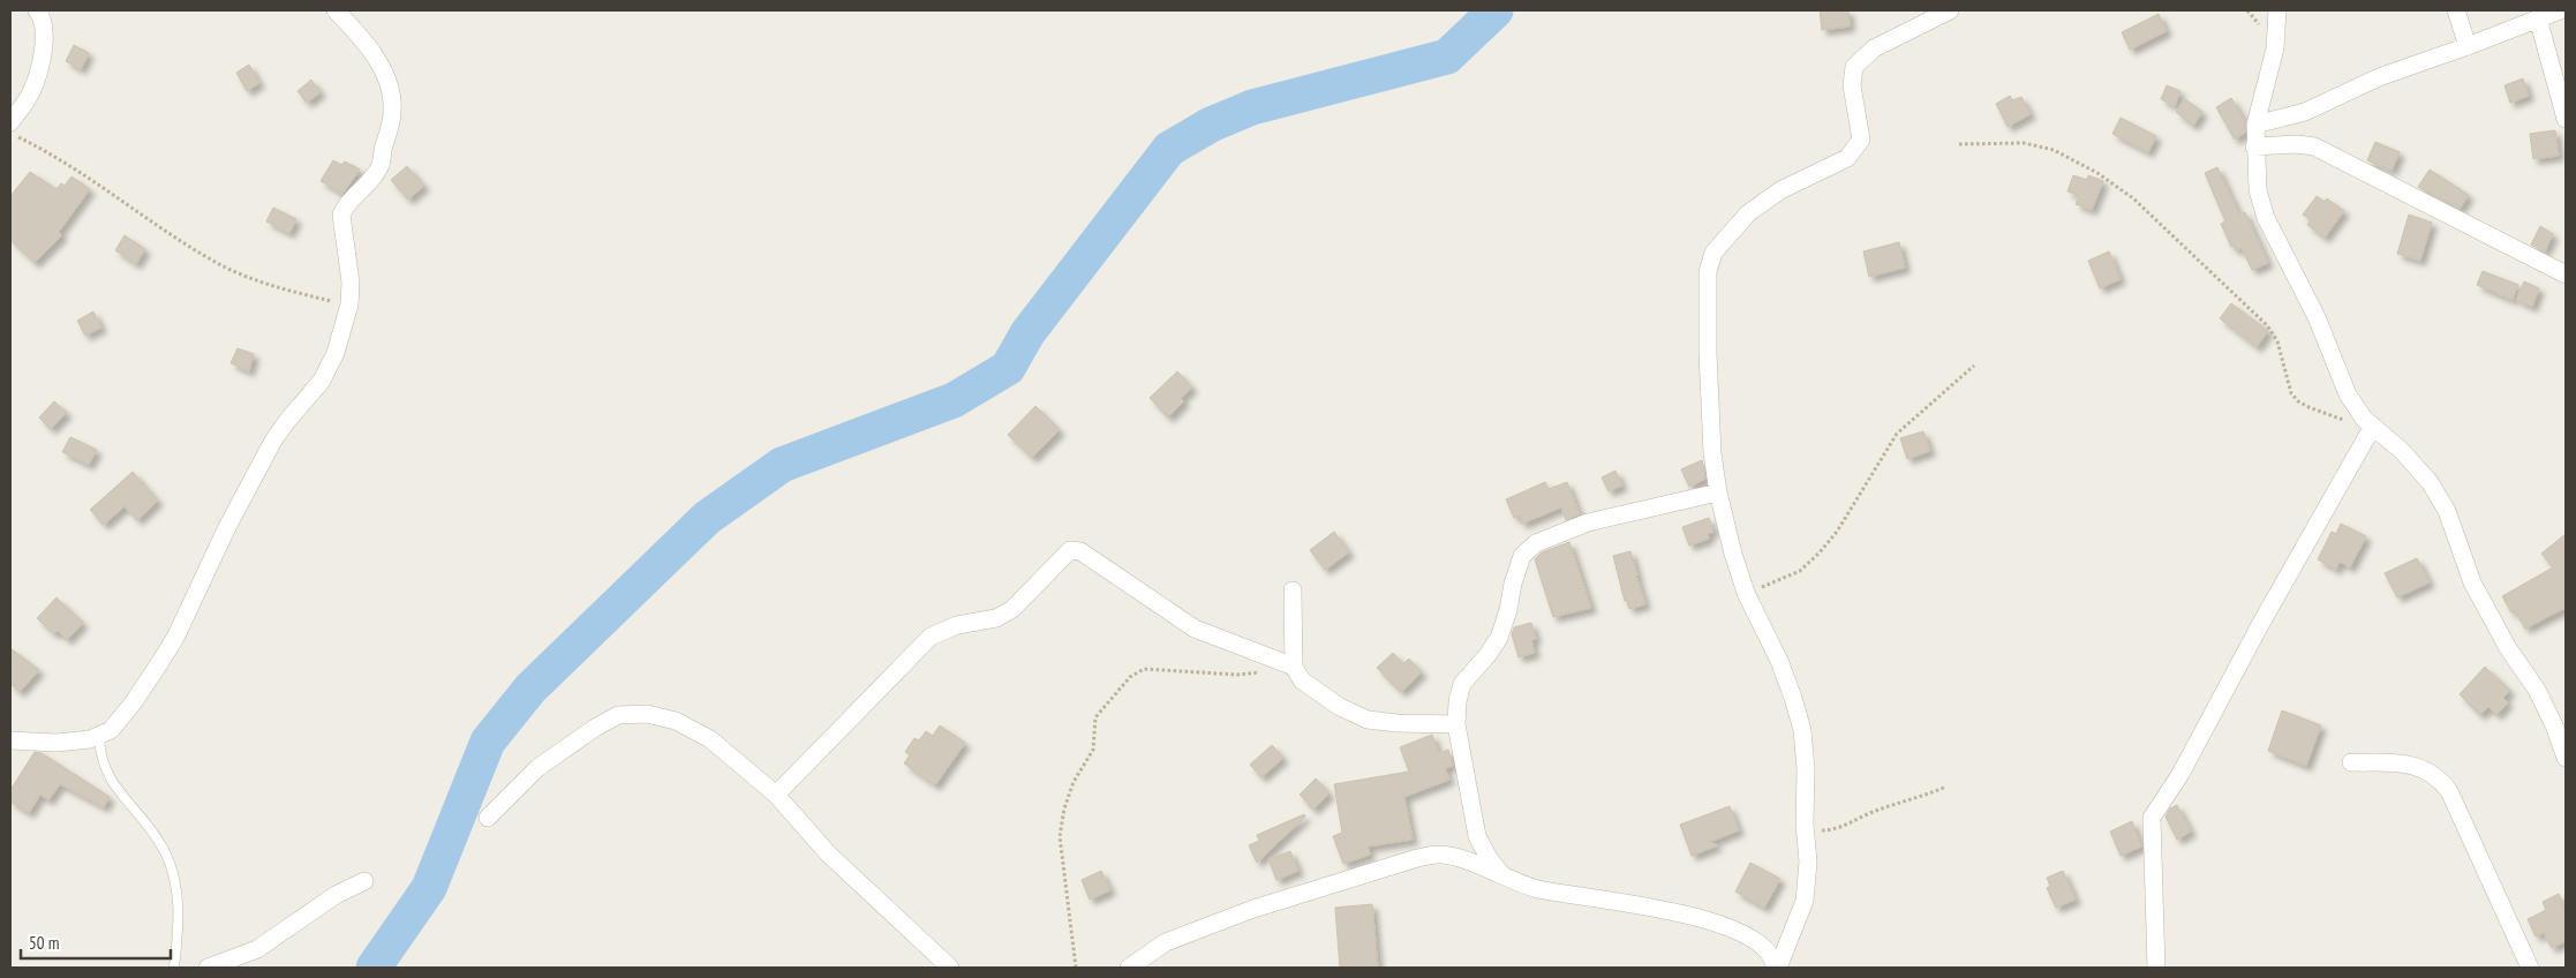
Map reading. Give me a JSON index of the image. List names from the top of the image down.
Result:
{
  "scale_bar": "50 m"
}
